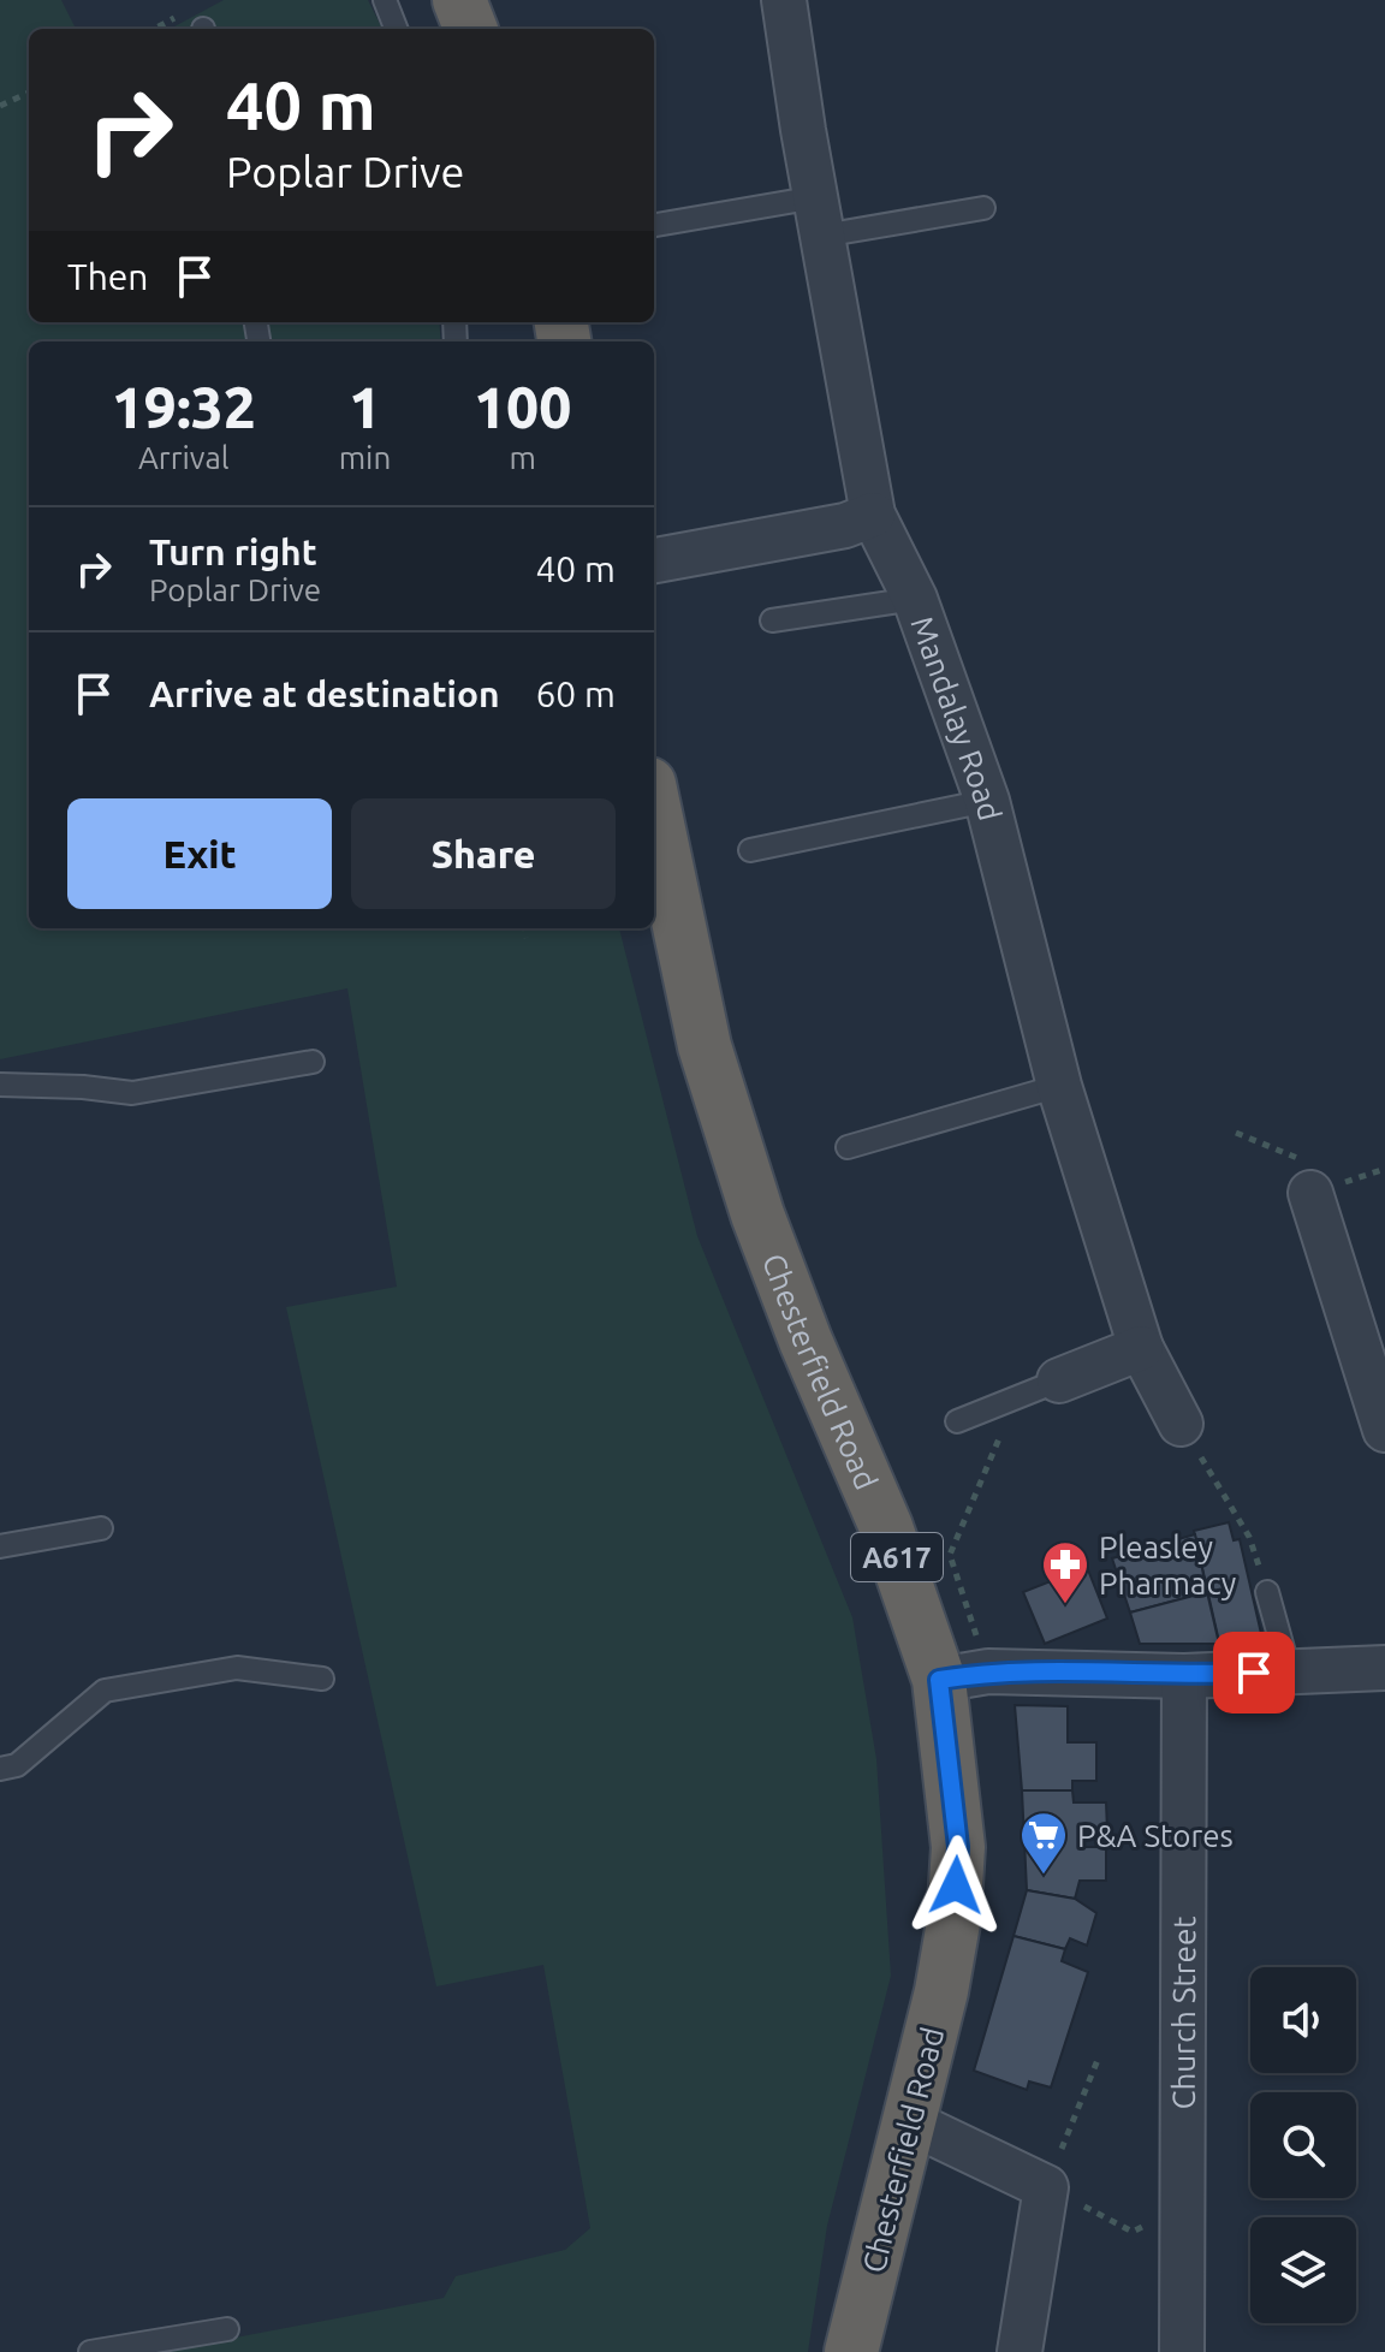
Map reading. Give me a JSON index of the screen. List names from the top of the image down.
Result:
{
  "streets": {
    "highway": ["Chesterfield Road", "A617"],
    "street": ["Mandalay Road", "Church Street"]
  },
  "places": {
    "pharmacy": ["Pleasley Pharmacy"],
    "supermarket": ["P&A Stores"]
  },
  "page": {
    "turn": ["40 m", "Poplar Drive"],
    "then": "Then",
    "eta": [
      "19:32",
      "Arrival",
      "1",
      "min",
      "100",
      "m"
    ],
    "list": [
      {
        "name": "Turn right",
        "note": "Poplar Drive",
        "value": "40 m"
      },
      {
        "name": "Arrive at destination",
        "value": "60 m"
      }
    ],
    "buttons": ["Exit", "Share"]
  }
}
